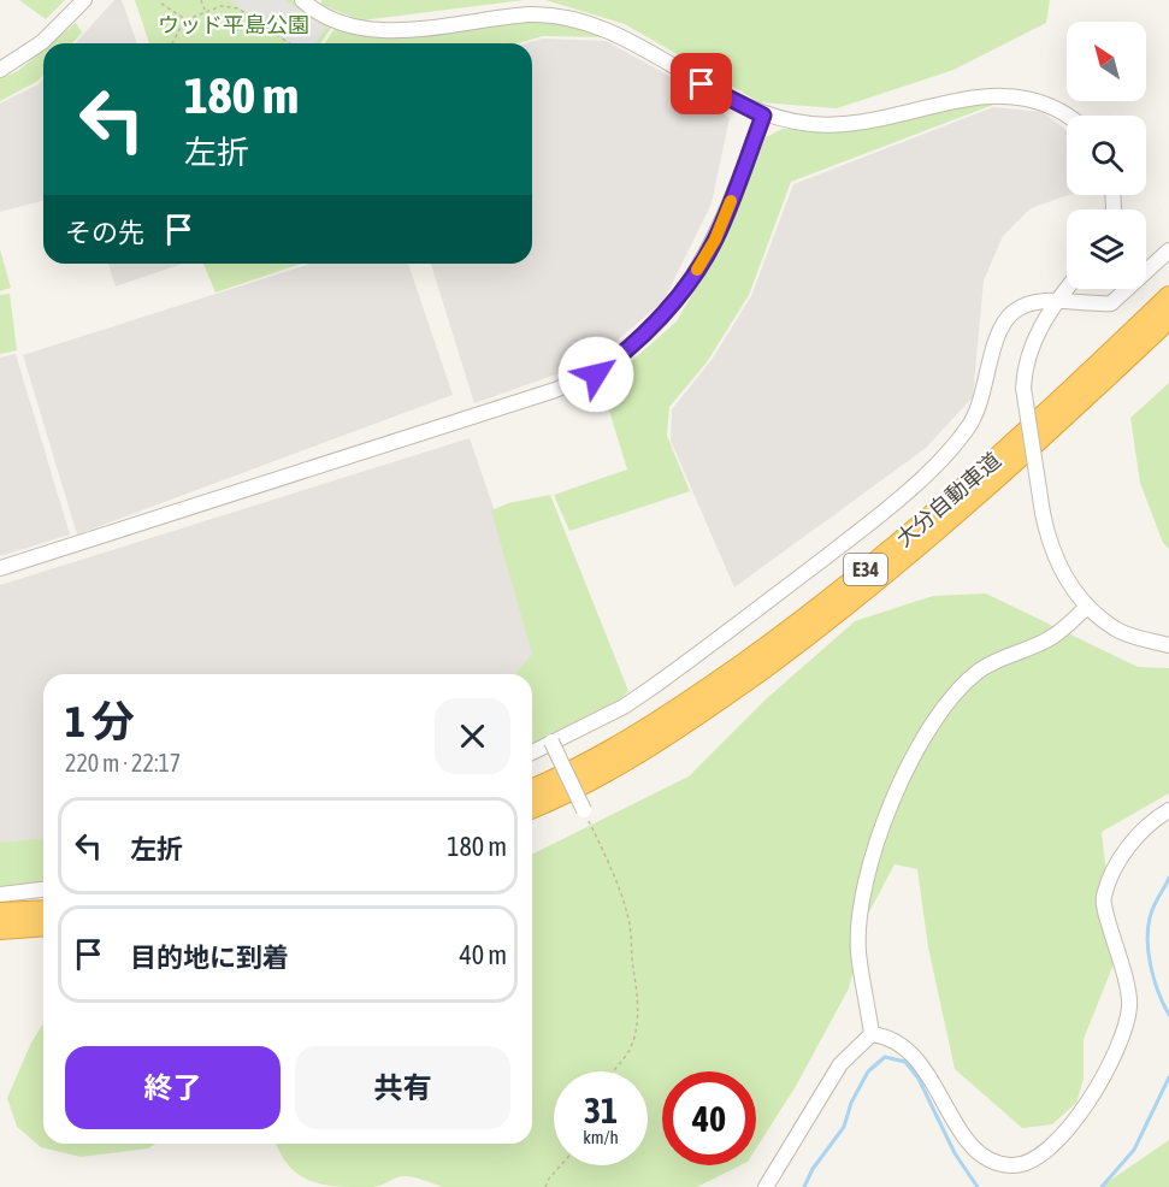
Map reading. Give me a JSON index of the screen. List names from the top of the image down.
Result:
{
  "streets": {
    "highway": ["大分自動車道", "E34"]
  },
  "parks": ["ウッド平島公園"],
  "north": "top left",
  "page": {
    "turn": ["180 m", "左折"],
    "then": "その先",
    "heading": ["1 分", "220 m · 22:17"],
    "list": [
      {
        "name": "左折",
        "value": "180 m"
      },
      {
        "name": "目的地に到着",
        "value": "40 m"
      }
    ],
    "buttons": ["終了", "共有"],
    "speed": "31 km/h",
    "limit": "40"
  }
}
